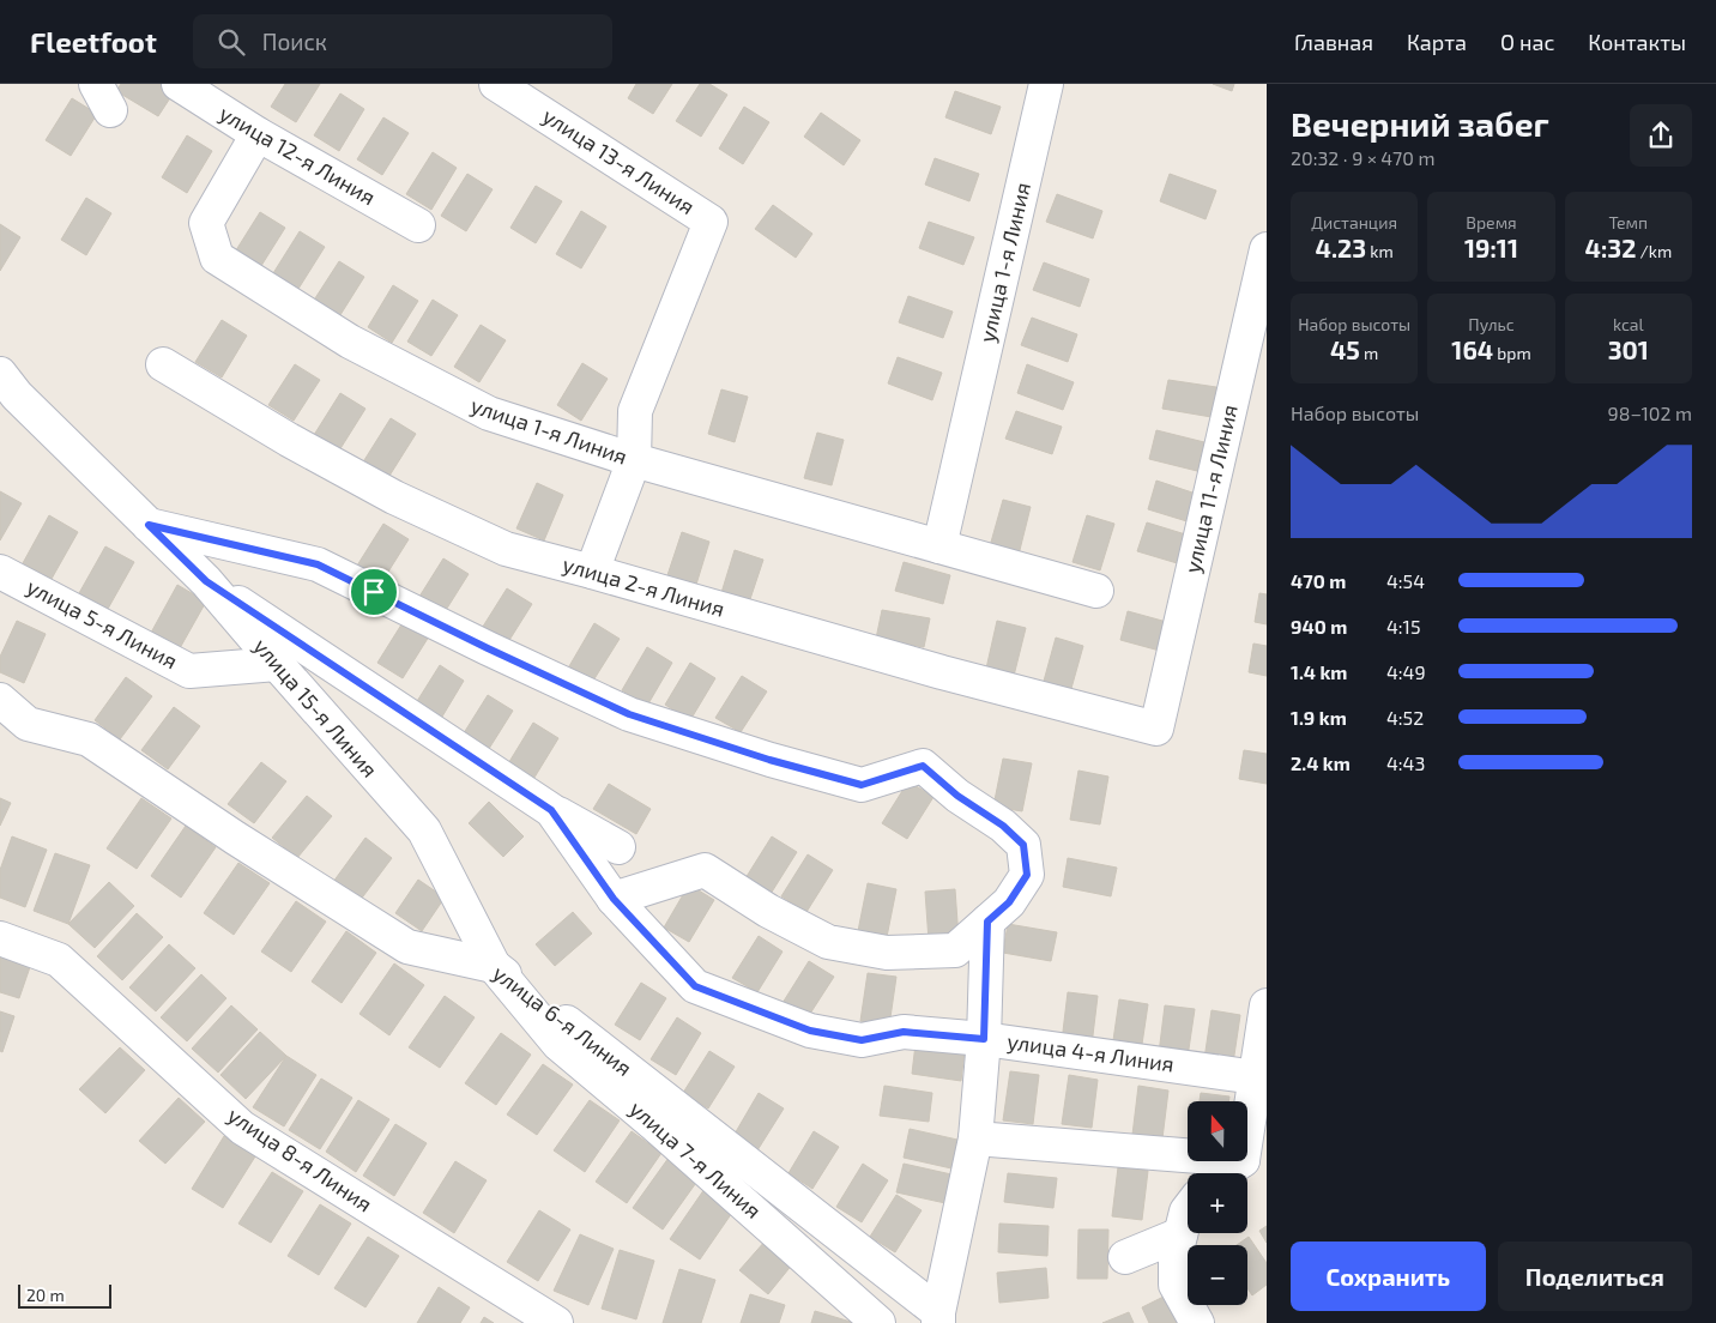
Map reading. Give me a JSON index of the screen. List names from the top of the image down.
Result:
{
  "streets": {
    "street": [
      "улица 12-я Линия",
      "улица 13-я Линия",
      "улица 1-я Линия",
      "улица 11-я Линия",
      "улица 2-я Линия",
      "улица 5-я Линия",
      "улица 15-я Линия",
      "улица 6-я Линия",
      "улица 4-я Линия",
      "улица 8-я Линия",
      "улица 7-я Линия"
    ]
  },
  "crossings": [
    ["улица 12-я Линия", "улица 1-я Линия"],
    ["улица 13-я Линия", "улица 1-я Линия"],
    ["улица 11-я Линия", "улица 2-я Линия"],
    ["улица 5-я Линия", "улица 15-я Линия"],
    ["улица 15-я Линия", "улица 6-я Линия"],
    ["улица 15-я Линия", "улица 4-я Линия"],
    ["улица 15-я Линия", "улица 7-я Линия"],
    ["улица 6-я Линия", "улица 7-я Линия"]
  ],
  "scale_bar": "20 m",
  "north": "top",
  "page": {
    "header": "Fleetfoot",
    "search": "Поиск",
    "nav": [
      "Главная",
      "Карта",
      "О нас",
      "Контакты"
    ],
    "heading": ["Вечерний забег", "20:32 · 9 × 470 m"],
    "stats": [
      ["Дистанция", "4.23 km"],
      ["Время", "19:11"],
      ["Темп", "4:32 /km"],
      ["Набор высоты", "45 m"],
      ["Пульс", "164 bpm"],
      ["kcal", "301"]
    ],
    "chart": ["Набор высоты", "98–102 m"],
    "list": [
      {
        "name": "470 m",
        "note": "4:54"
      },
      {
        "name": "940 m",
        "note": "4:15"
      },
      {
        "name": "1.4 km",
        "note": "4:49"
      },
      {
        "name": "1.9 km",
        "note": "4:52"
      },
      {
        "name": "2.4 km",
        "note": "4:43"
      }
    ],
    "map_buttons": ["+", "−"],
    "buttons": ["Сохранить", "Поделиться"],
    "scale": "20 m"
  }
}
